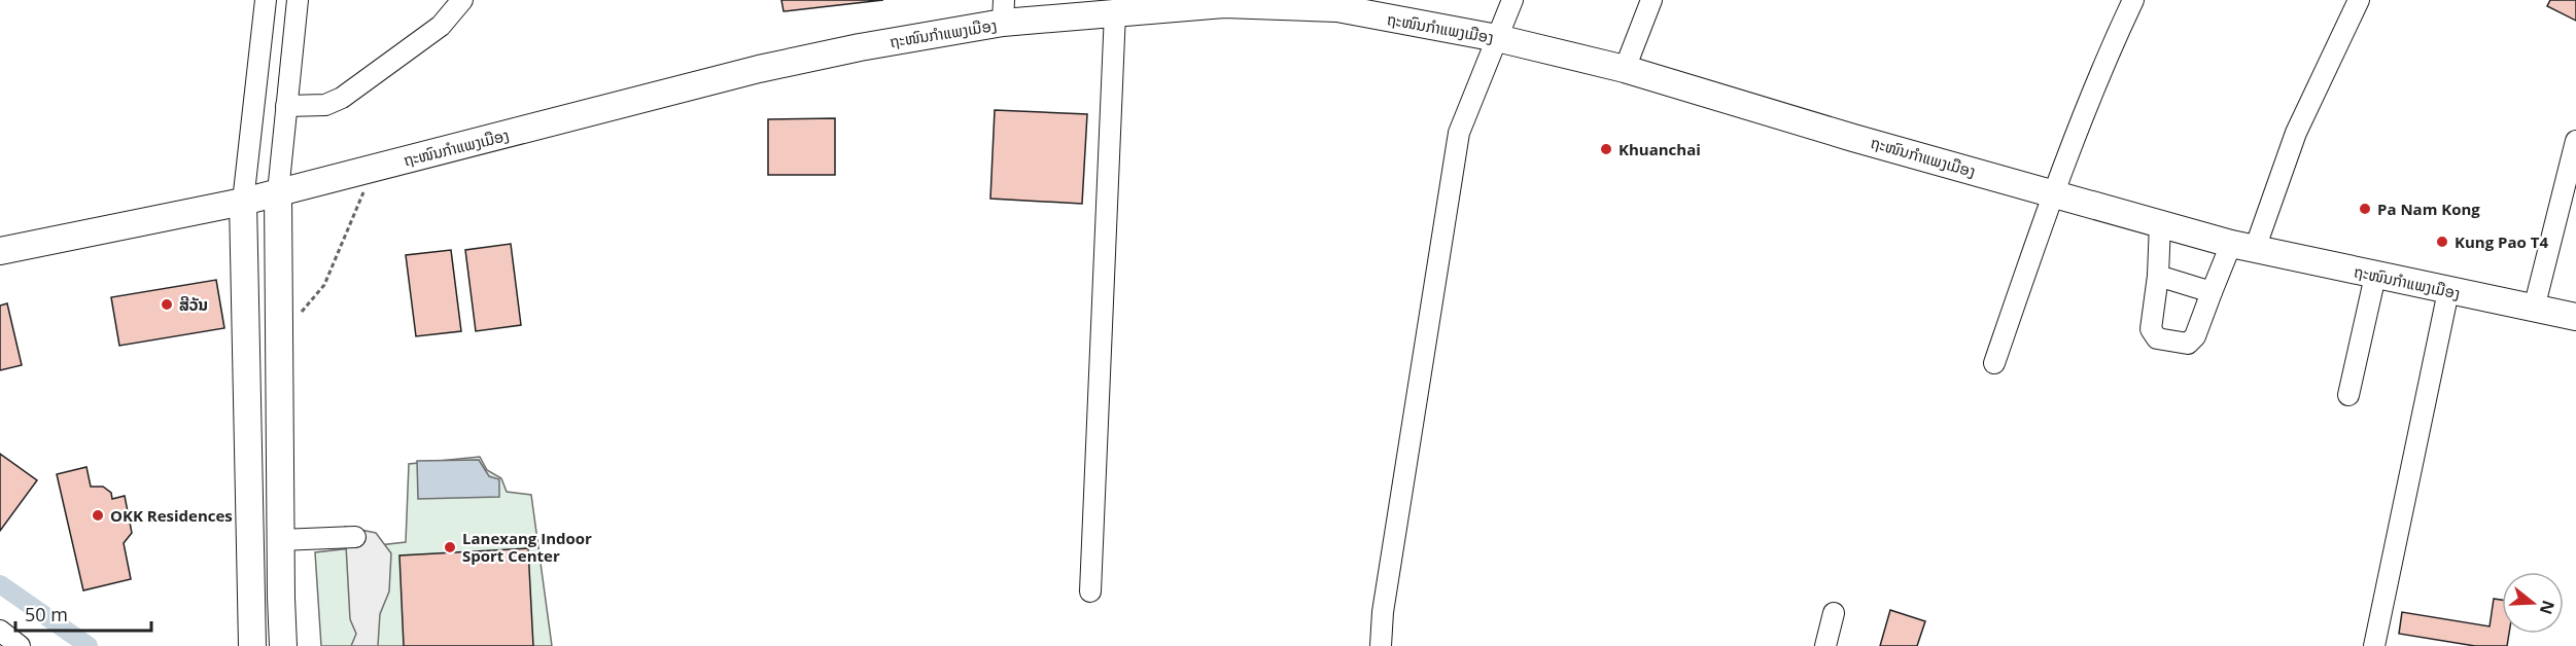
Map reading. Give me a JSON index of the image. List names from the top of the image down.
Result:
{
  "streets": {
    "main road": ["ຖະໜົນກຳແພງເມືອງ"]
  },
  "places": [
    "Khuanchai",
    "Pa Nam Kong",
    "Kung Pao T4",
    "ສີວັນ",
    "OKK Residences",
    "Lanexang Indoor Sport Center"
  ],
  "scale_bar": "50 m",
  "north": "right"
}
